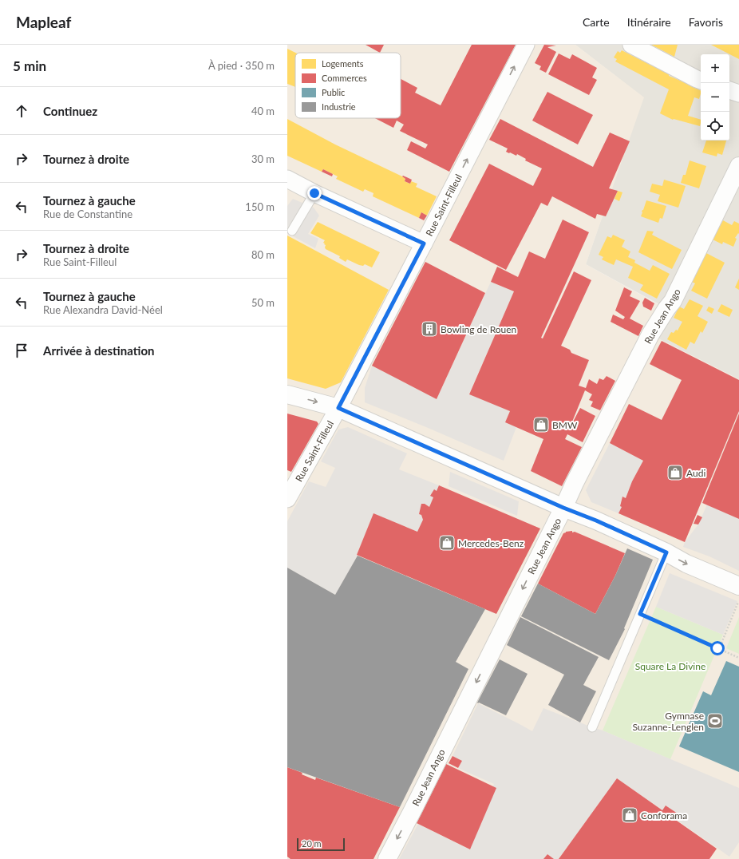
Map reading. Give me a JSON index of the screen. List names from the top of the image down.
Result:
{
  "streets": {
    "street": ["Rue Saint-Filleul", "Rue Jean Ango"]
  },
  "one_way": ["Rue Saint-Filleul", "Rue Jean Ango"],
  "parks": ["Square La Divine"],
  "places": {
    "building": ["Bowling de Rouen"],
    "shop": [
      "BMW",
      "Audi",
      "Mercedes-Benz",
      "Conforama"
    ],
    "sports": ["Gymnase Suzanne-Lenglen"]
  },
  "legend": [
    "Logements",
    "Commerces",
    "Public",
    "Industrie"
  ],
  "scale_bar": "20 m",
  "page": {
    "header": "Mapleaf",
    "nav": ["Carte", "Itinéraire", "Favoris"],
    "heading": ["5 min", "À pied · 350 m"],
    "map_buttons": ["+", "−"],
    "list": [
      ["Continuez", "40 m"],
      ["Tournez à droite", "30 m"],
      ["Tournez à gauche", "Rue de Constantine", "150 m"],
      ["Tournez à droite", "Rue Saint-Filleul", "80 m"],
      ["Tournez à gauche", "Rue Alexandra David-Néel", "50 m"],
      "Arrivée à destination"
    ],
    "scale": "20 m"
  }
}
